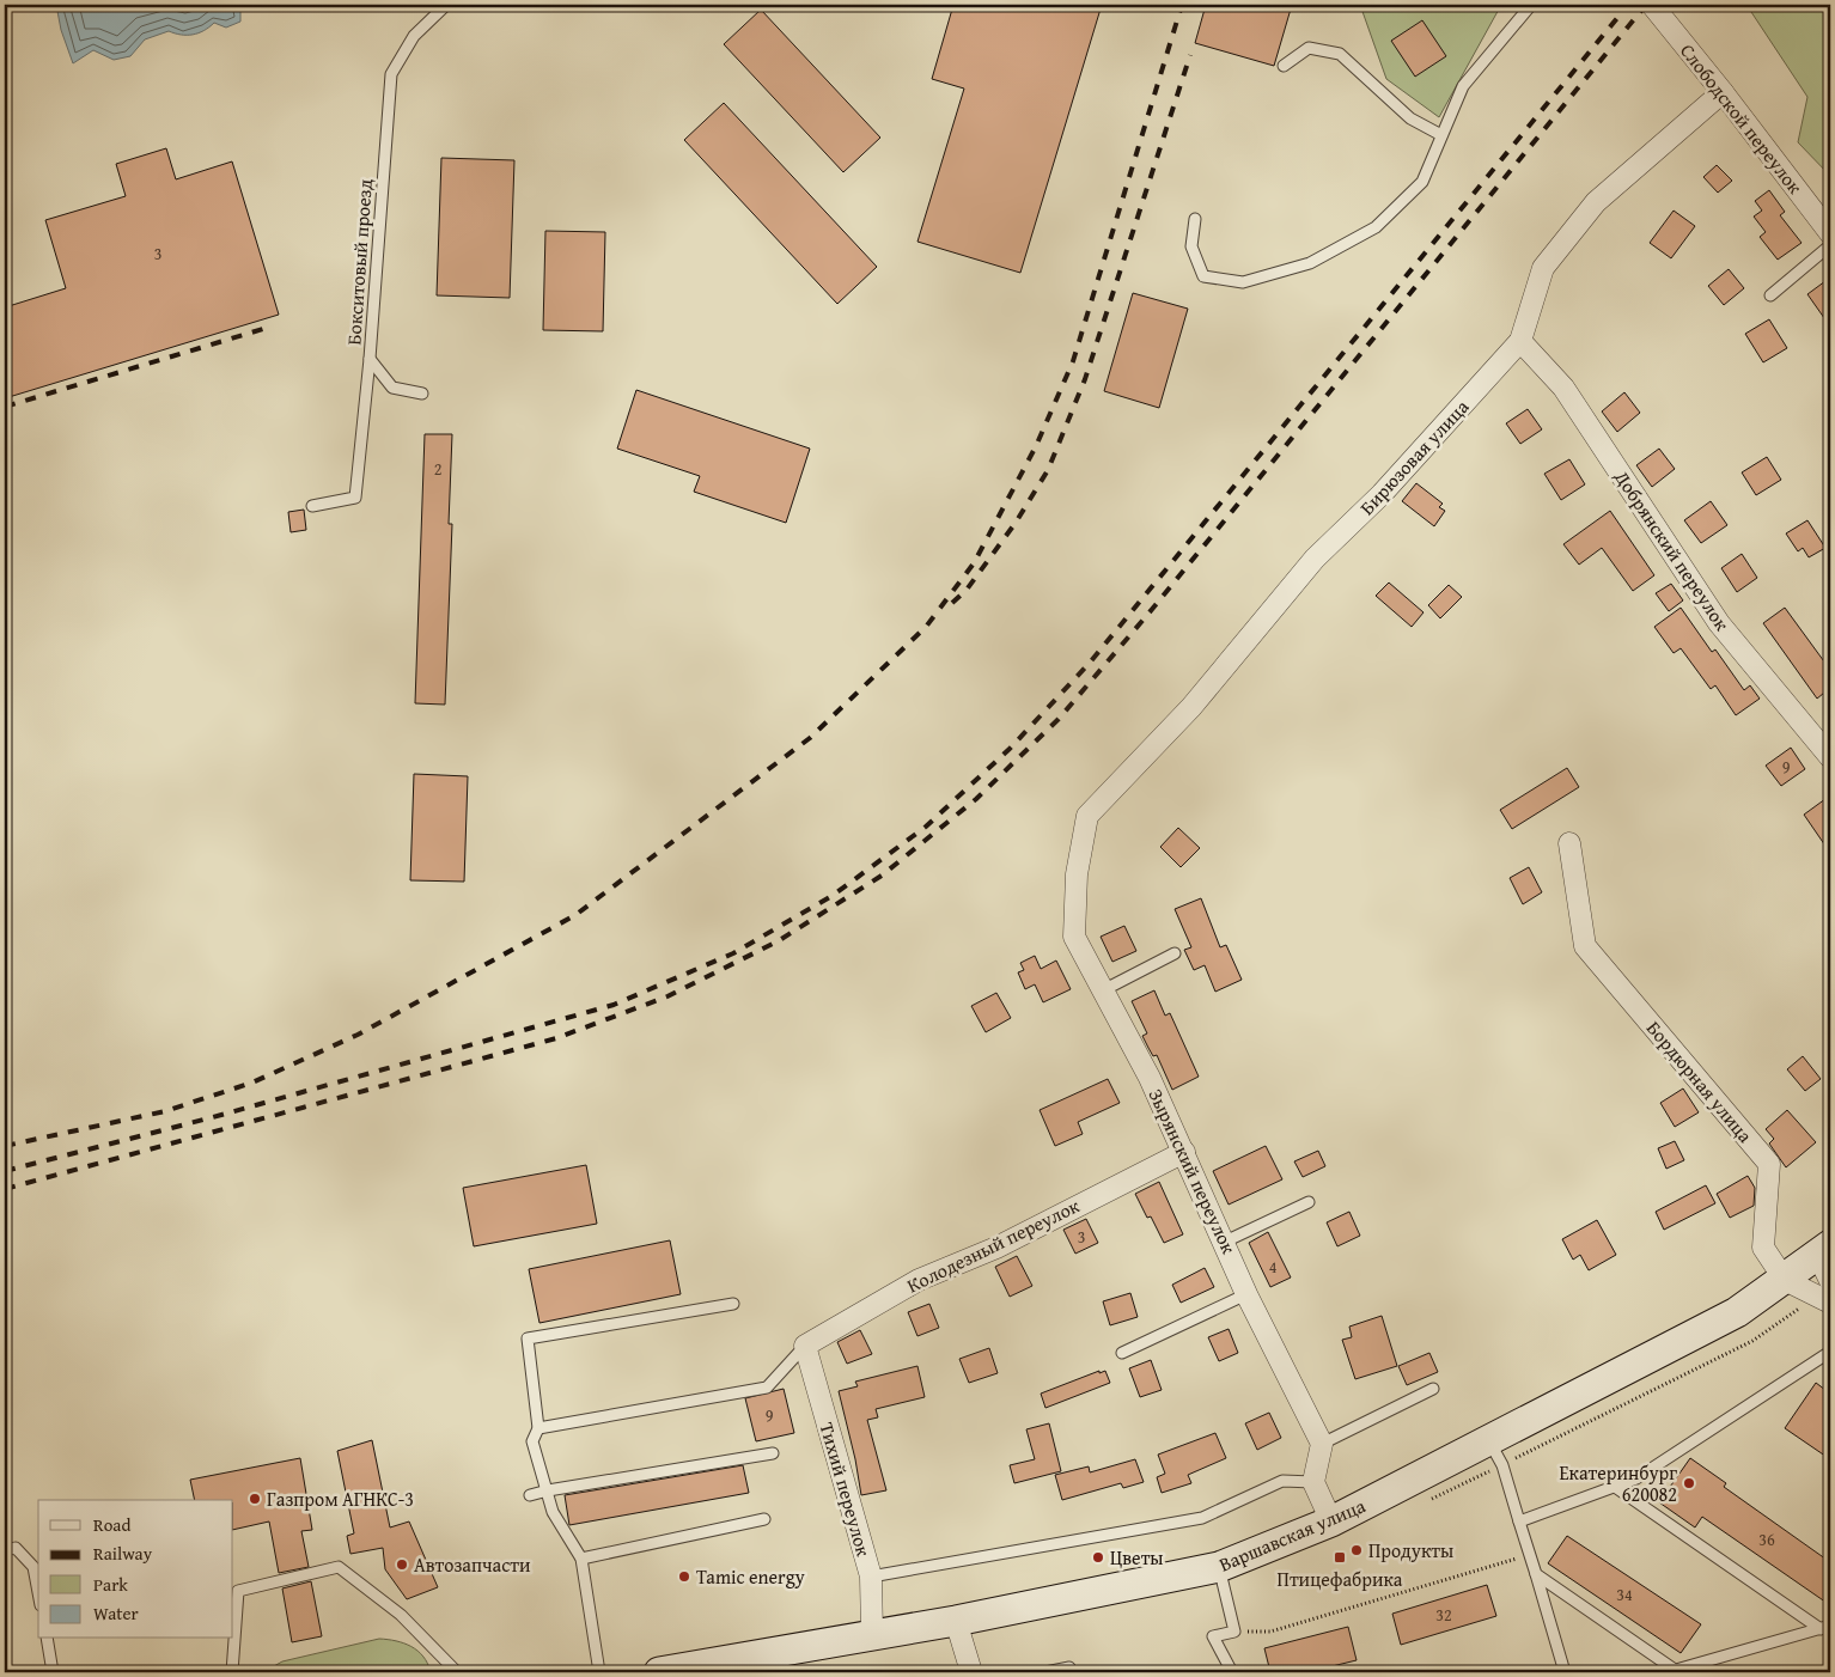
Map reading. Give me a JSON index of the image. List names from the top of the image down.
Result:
{
  "streets": {
    "main road": ["Варшавская улица"],
    "street": [
      "Слободской переулок",
      "Бирюзовая улица",
      "Добрянский переулок",
      "Бордюрная улица",
      "Зырянский переулок",
      "Колодезный переулок",
      "Тихий переулок"
    ],
    "lane": ["Бокситовый проезд"]
  },
  "crossings": [
    ["Слободской переулок", "Бирюзовая улица"],
    ["Бирюзовая улица", "Добрянский переулок"],
    ["Бирюзовая улица", "Зырянский переулок"],
    ["Бордюрная улица", "Варшавская улица"],
    ["Зырянский переулок", "Колодезный переулок"],
    ["Колодезный переулок", "Тихий переулок"],
    ["Тихий переулок", "Варшавская улица"]
  ],
  "places": {
    "other": [
      "Екатеринбург 620082",
      "Газпром АГНКС-3",
      "Продукты",
      "Цветы",
      "Автозапчасти",
      "Tamic energy"
    ],
    "transit": ["Птицефабрика"]
  },
  "house_numbers": [
    "3",
    "2",
    "9",
    "3",
    "4",
    "9",
    "36",
    "34",
    "32"
  ],
  "legend": [
    "Road",
    "Railway",
    "Park",
    "Water"
  ]
}
